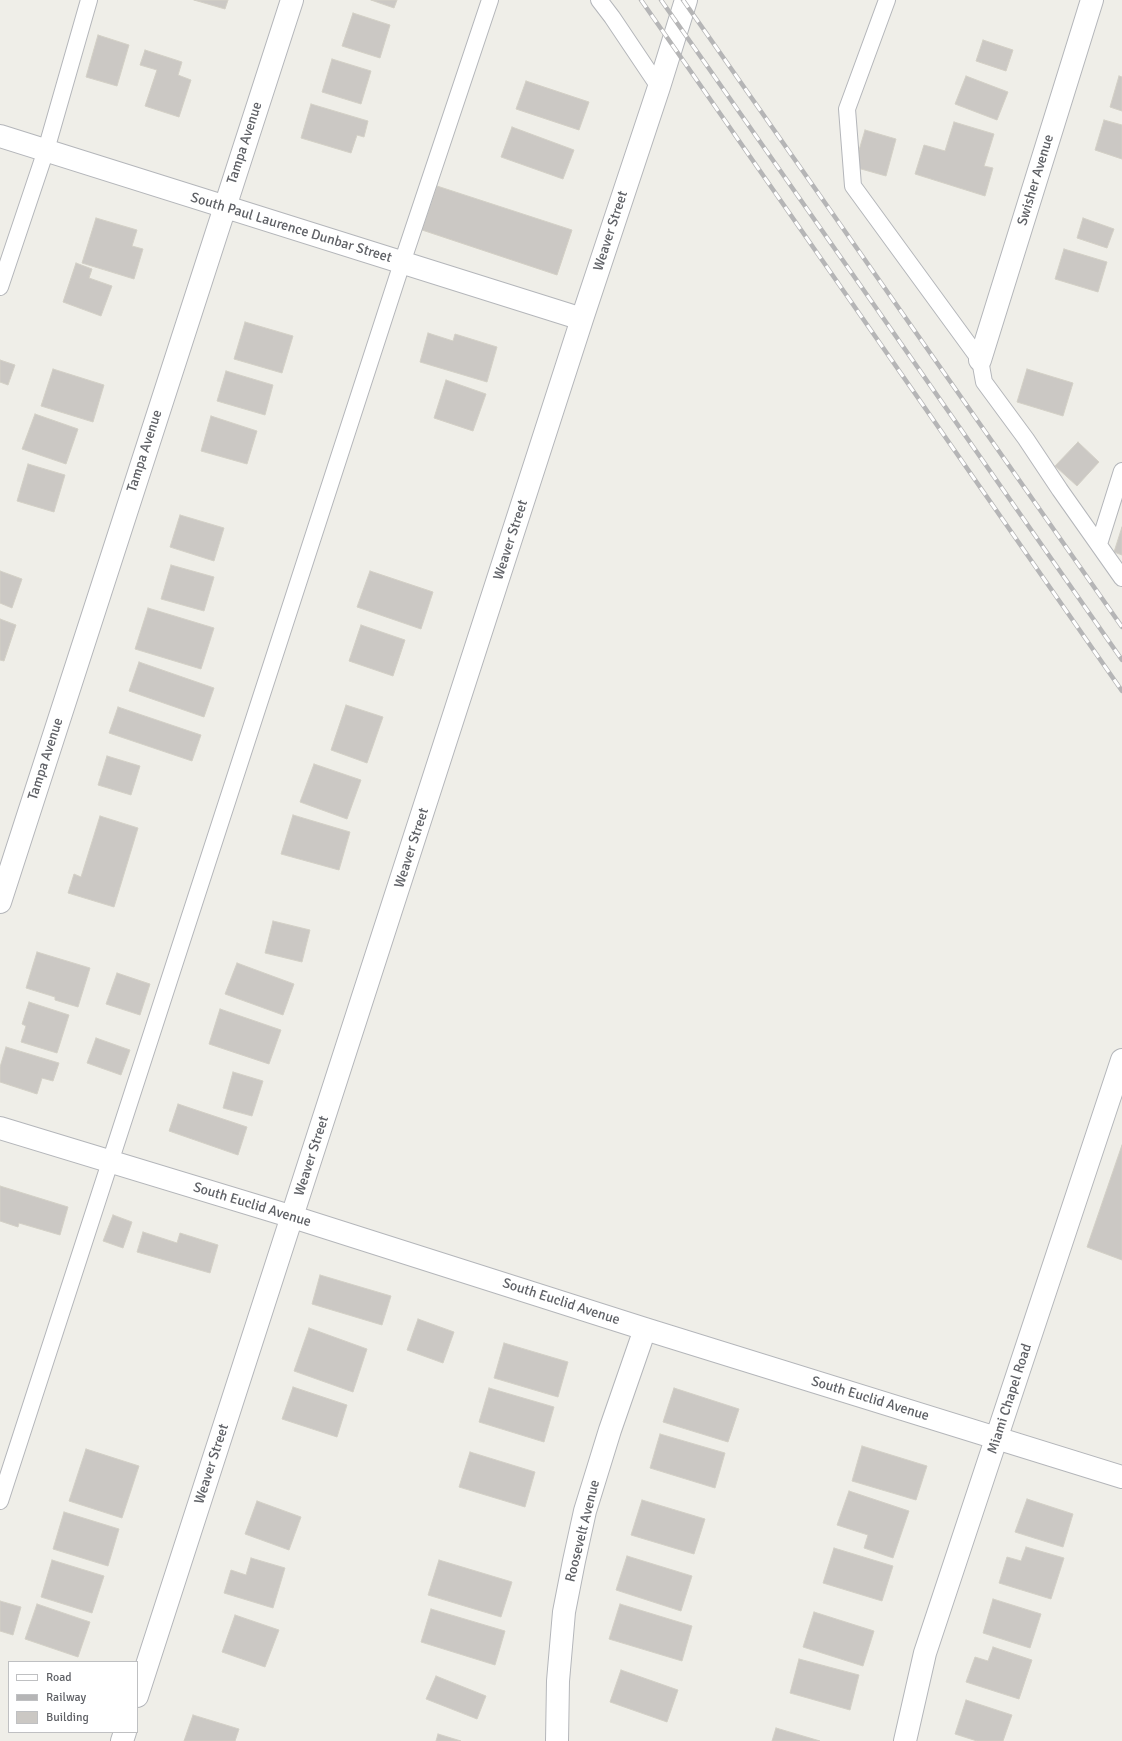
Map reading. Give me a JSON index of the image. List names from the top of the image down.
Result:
{
  "streets": {
    "street": [
      "Tampa Avenue",
      "Swisher Avenue",
      "South Paul Laurence Dunbar Street",
      "Weaver Street",
      "South Euclid Avenue",
      "Miami Chapel Road",
      "Roosevelt Avenue"
    ]
  },
  "crossings": [
    ["Tampa Avenue", "South Paul Laurence Dunbar Street"],
    ["South Paul Laurence Dunbar Street", "Weaver Street"],
    ["Weaver Street", "South Euclid Avenue"],
    ["South Euclid Avenue", "Miami Chapel Road"],
    ["South Euclid Avenue", "Roosevelt Avenue"]
  ],
  "legend": ["Road", "Railway", "Building"]
}
